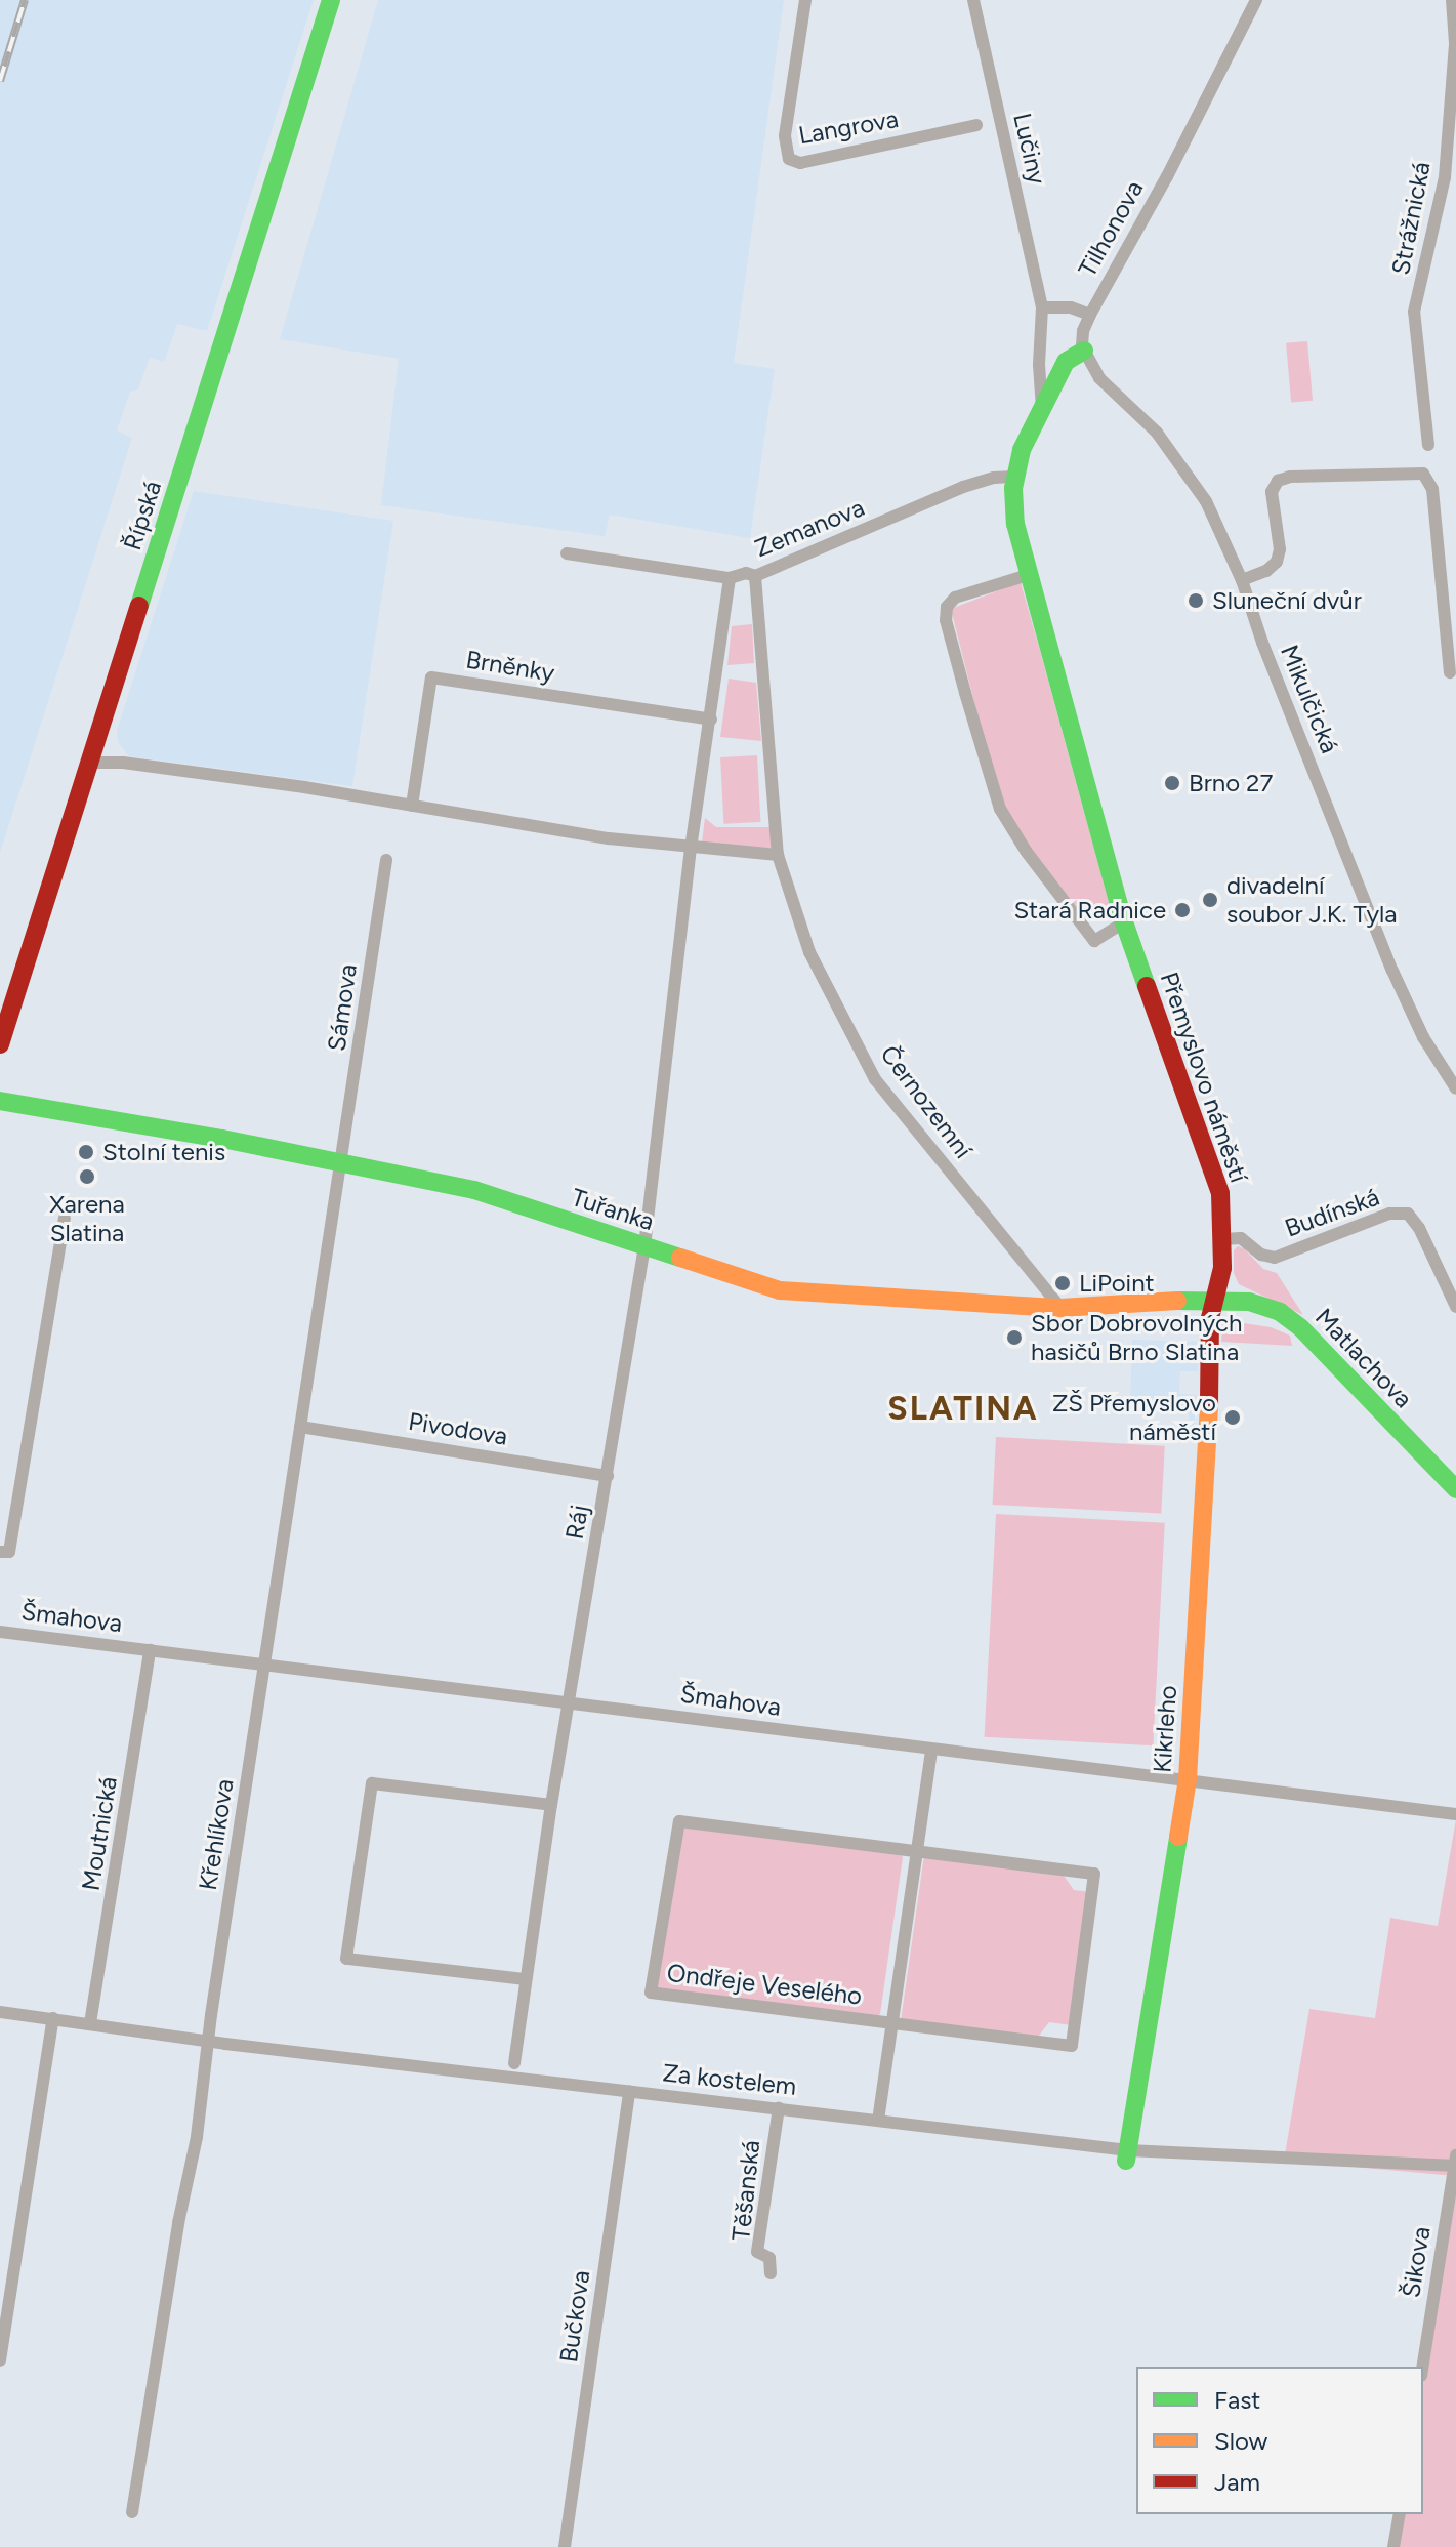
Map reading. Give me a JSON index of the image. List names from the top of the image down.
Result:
{
  "streets": {
    "street": [
      "Langrova",
      "Lučiny",
      "Strážnická",
      "Tilhonova",
      "Řípská",
      "Zemanova",
      "Brněnky",
      "Mikulčická",
      "Sámova",
      "Přemyslovo náměstí",
      "Černozemní",
      "Tuřanka",
      "Budínská",
      "Matlachova",
      "Pivodova",
      "Ráj",
      "Šmahova",
      "Kikrleho",
      "Moutnická",
      "Křehlíkova",
      "Ondřeje Veselého",
      "Za kostelem",
      "Těšanská",
      "Šikova",
      "Bučkova"
    ]
  },
  "crossings": [
    ["Tilhonova", "Mikulčická"],
    ["Zemanova", "Přemyslovo náměstí"],
    ["Zemanova", "Černozemní"],
    ["Sámova", "Tuřanka"],
    ["Sámova", "Křehlíkova"],
    ["Přemyslovo náměstí", "Tuřanka"],
    ["Přemyslovo náměstí", "Budínská"],
    ["Přemyslovo náměstí", "Matlachova"],
    ["Přemyslovo náměstí", "Kikrleho"],
    ["Černozemní", "Tuřanka"],
    ["Tuřanka", "Matlachova"],
    ["Tuřanka", "Ráj"],
    ["Tuřanka", "Kikrleho"],
    ["Tuřanka", "Křehlíkova"],
    ["Matlachova", "Kikrleho"],
    ["Pivodova", "Ráj"],
    ["Pivodova", "Křehlíkova"],
    ["Ráj", "Šmahova"],
    ["Šmahova", "Kikrleho"],
    ["Šmahova", "Moutnická"],
    ["Šmahova", "Křehlíkova"],
    ["Šmahova", "Ondřeje Veselého"],
    ["Kikrleho", "Za kostelem"],
    ["Moutnická", "Za kostelem"],
    ["Křehlíkova", "Za kostelem"],
    ["Ondřeje Veselého", "Za kostelem"],
    ["Za kostelem", "Těšanská"],
    ["Za kostelem", "Šikova"],
    ["Za kostelem", "Bučkova"]
  ],
  "districts": ["SLATINA"],
  "places": [
    "Sluneční dvůr",
    "Brno 27",
    "divadelní soubor J.K. Tyla",
    "Stará Radnice",
    "Stolní tenis",
    "Xarena Slatina",
    "LiPoint",
    "Sbor Dobrovolných hasičů Brno Slatina",
    "ZŠ Přemyslovo náměstí"
  ],
  "legend": ["Fast", "Slow", "Jam"]
}
